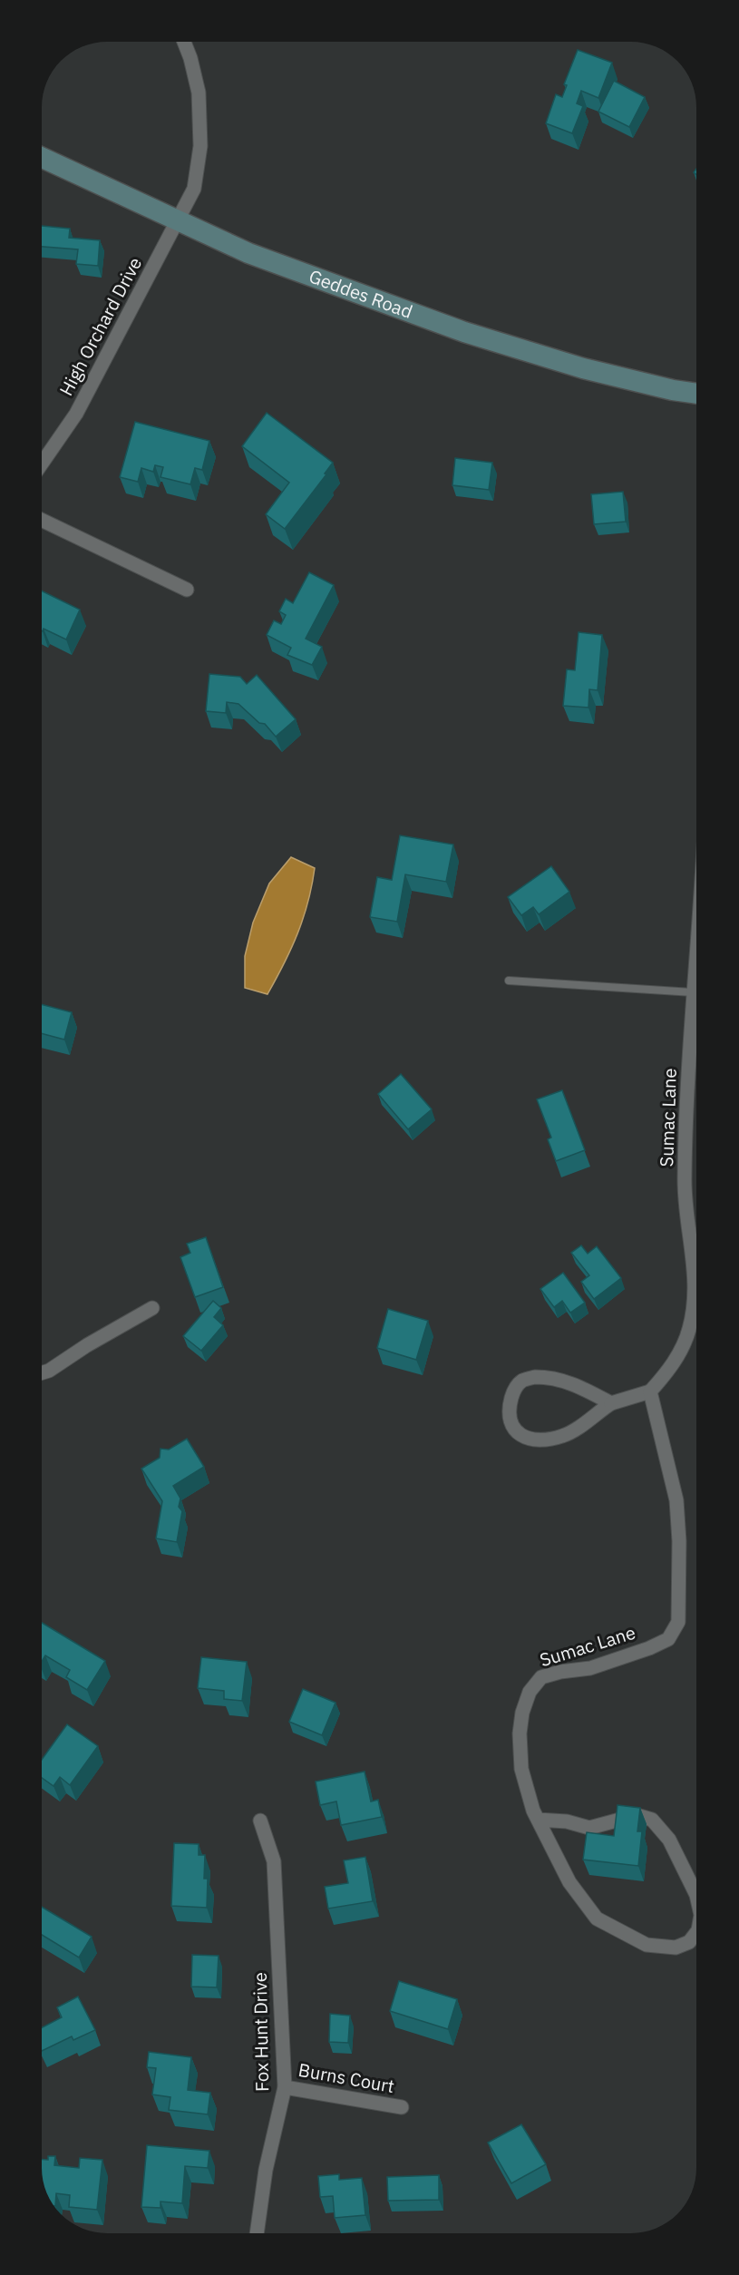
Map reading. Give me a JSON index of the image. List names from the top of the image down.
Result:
{
  "streets": {
    "main road": ["Geddes Road"],
    "street": [
      "High Orchard Drive",
      "Sumac Lane",
      "Fox Hunt Drive",
      "Burns Court"
    ]
  },
  "crossings": [
    ["Geddes Road", "High Orchard Drive"],
    ["Fox Hunt Drive", "Burns Court"]
  ]
}
